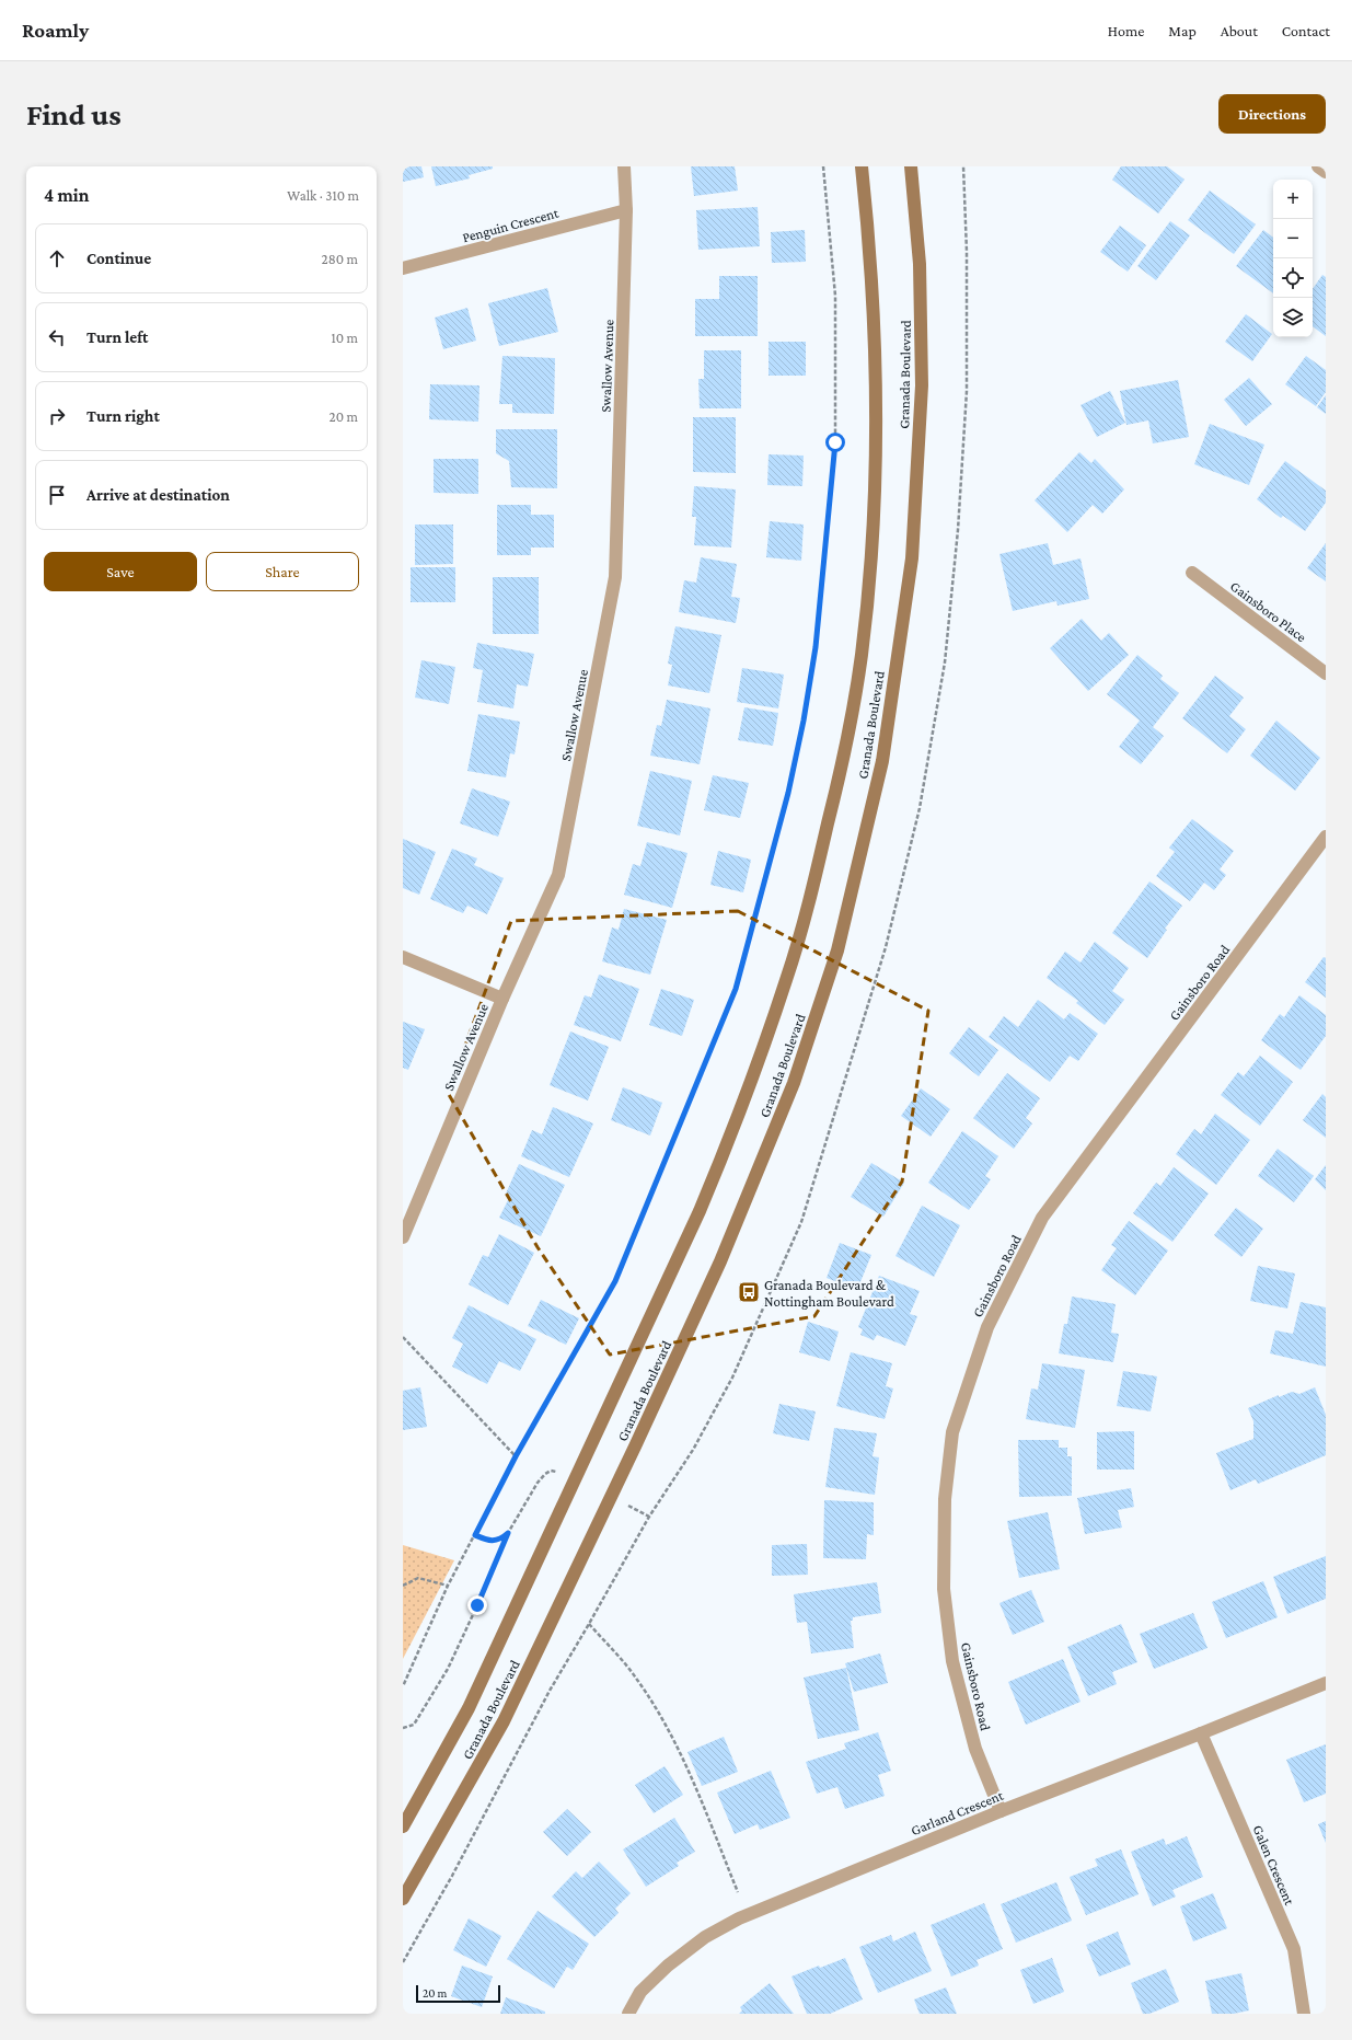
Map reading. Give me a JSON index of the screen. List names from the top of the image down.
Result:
{
  "streets": {
    "main road": ["Granada Boulevard"],
    "street": [
      "Penguin Crescent",
      "Swallow Avenue",
      "Gainsboro Place",
      "Gainsboro Road",
      "Garland Crescent",
      "Galen Crescent"
    ]
  },
  "crossings": [
    ["Penguin Crescent", "Swallow Avenue"],
    ["Gainsboro Road", "Garland Crescent"],
    ["Garland Crescent", "Galen Crescent"]
  ],
  "places": {
    "bus stop": ["Granada Boulevard & Nottingham Boulevard"]
  },
  "scale_bar": "20 m",
  "page": {
    "header": "Roamly",
    "nav": [
      "Home",
      "Map",
      "About",
      "Contact"
    ],
    "buttons": [
      "Directions",
      ["Save", "Share"]
    ],
    "title": "Find us",
    "heading": ["4 min", "Walk · 310 m"],
    "map_buttons": ["+", "−"],
    "list": [
      ["Continue", "280 m"],
      ["Turn left", "10 m"],
      ["Turn right", "20 m"],
      "Arrive at destination"
    ],
    "scale": "20 m"
  }
}
